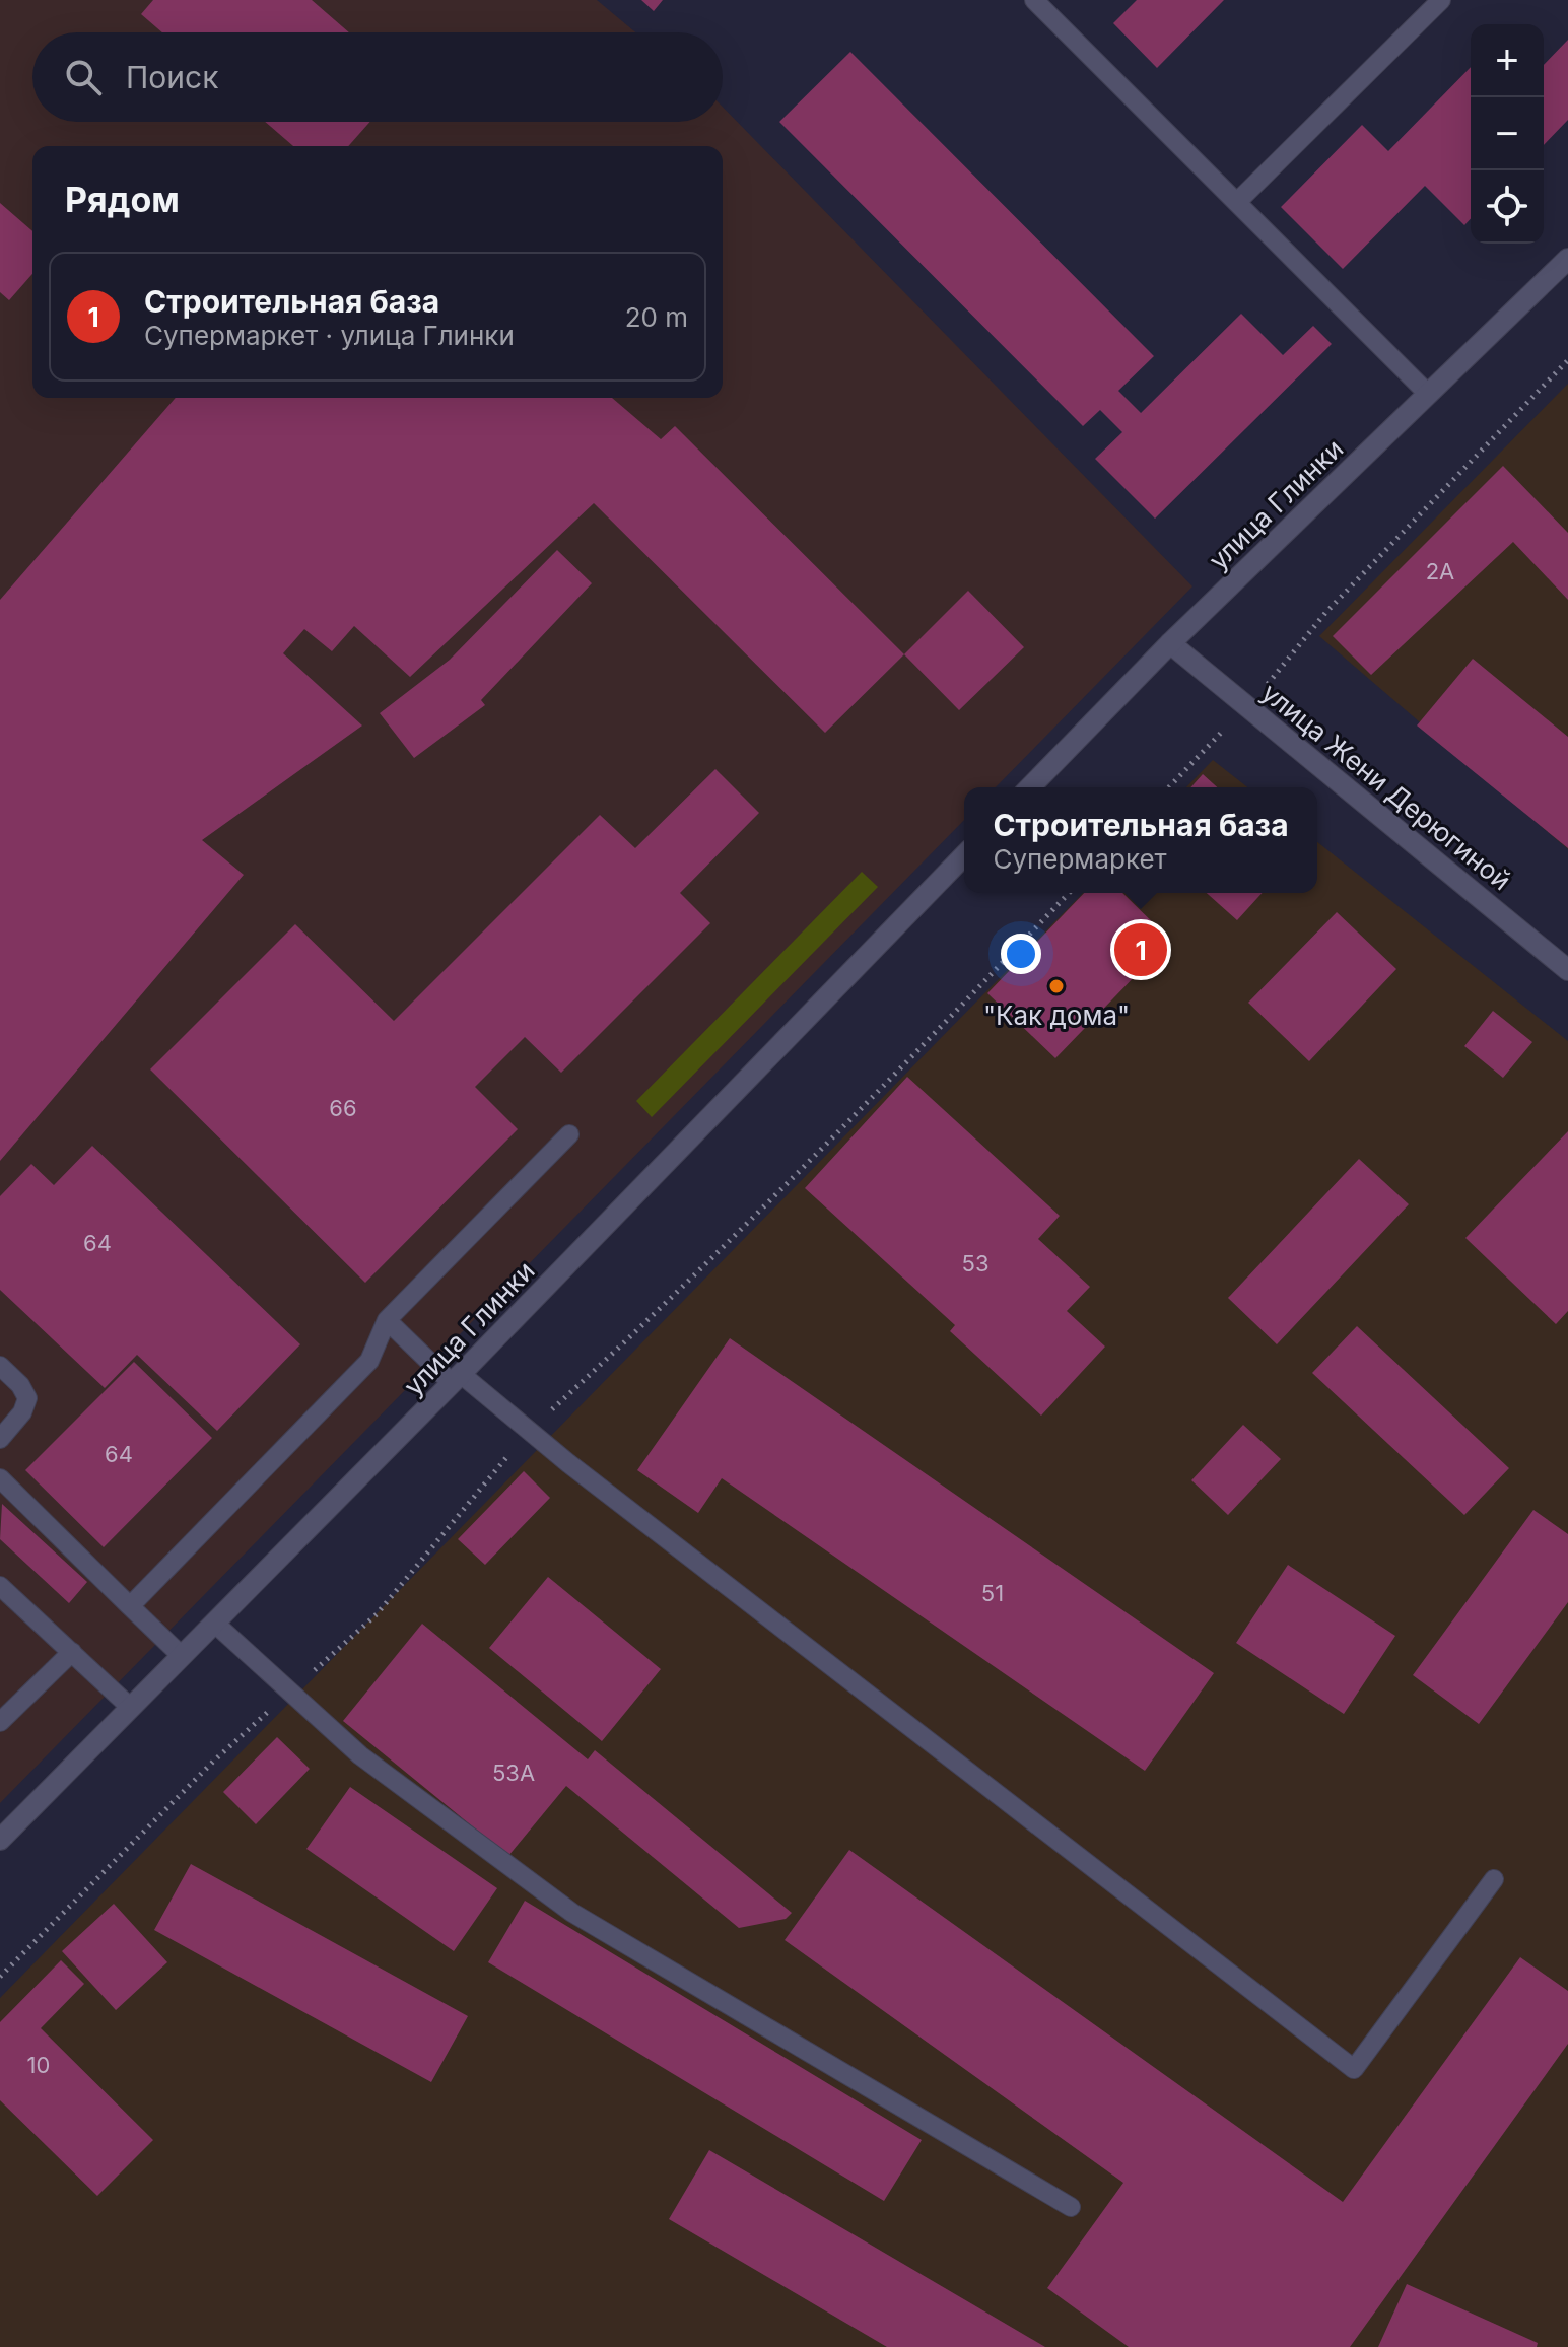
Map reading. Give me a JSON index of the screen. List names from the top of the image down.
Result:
{
  "streets": {
    "main road": ["улица Глинки", "улица Жени Дерюгиной"]
  },
  "crossings": [
    ["улица Глинки", "улица Жени Дерюгиной"]
  ],
  "places": ["\"Как дома\""],
  "house_numbers": [
    "2А",
    "66",
    "64",
    "53",
    "64",
    "51",
    "53А",
    "10"
  ],
  "page": {
    "map_buttons": ["+", "−"],
    "search": "Поиск",
    "heading": "Рядом",
    "list": [
      {
        "mark": "1",
        "name": "Строительная база",
        "note": "Супермаркет · улица Глинки",
        "value": "20 m"
      }
    ],
    "popup": ["Строительная база", "Супермаркет"],
    "pins": "1"
  }
}
